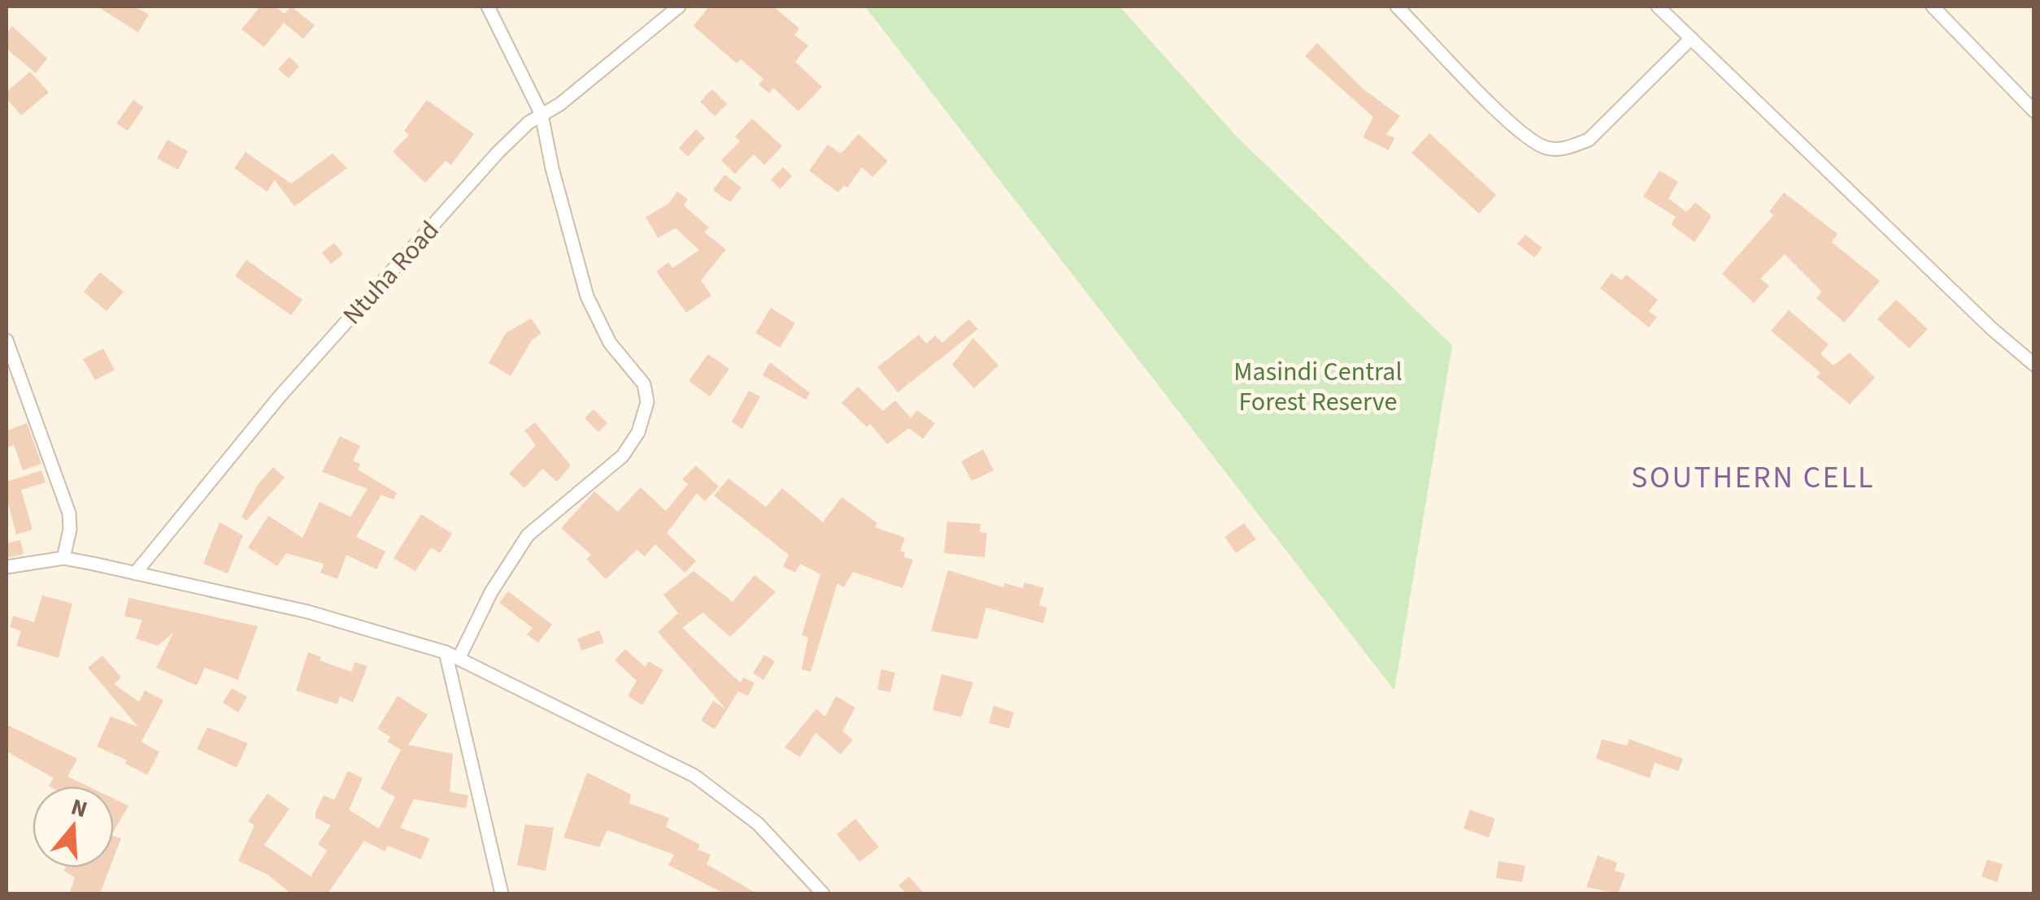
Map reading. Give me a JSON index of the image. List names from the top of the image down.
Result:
{
  "streets": {
    "street": ["Ntuha Road"]
  },
  "districts": ["SOUTHERN CELL"],
  "parks": ["Masindi Central Forest Reserve"],
  "north": "top"
}
